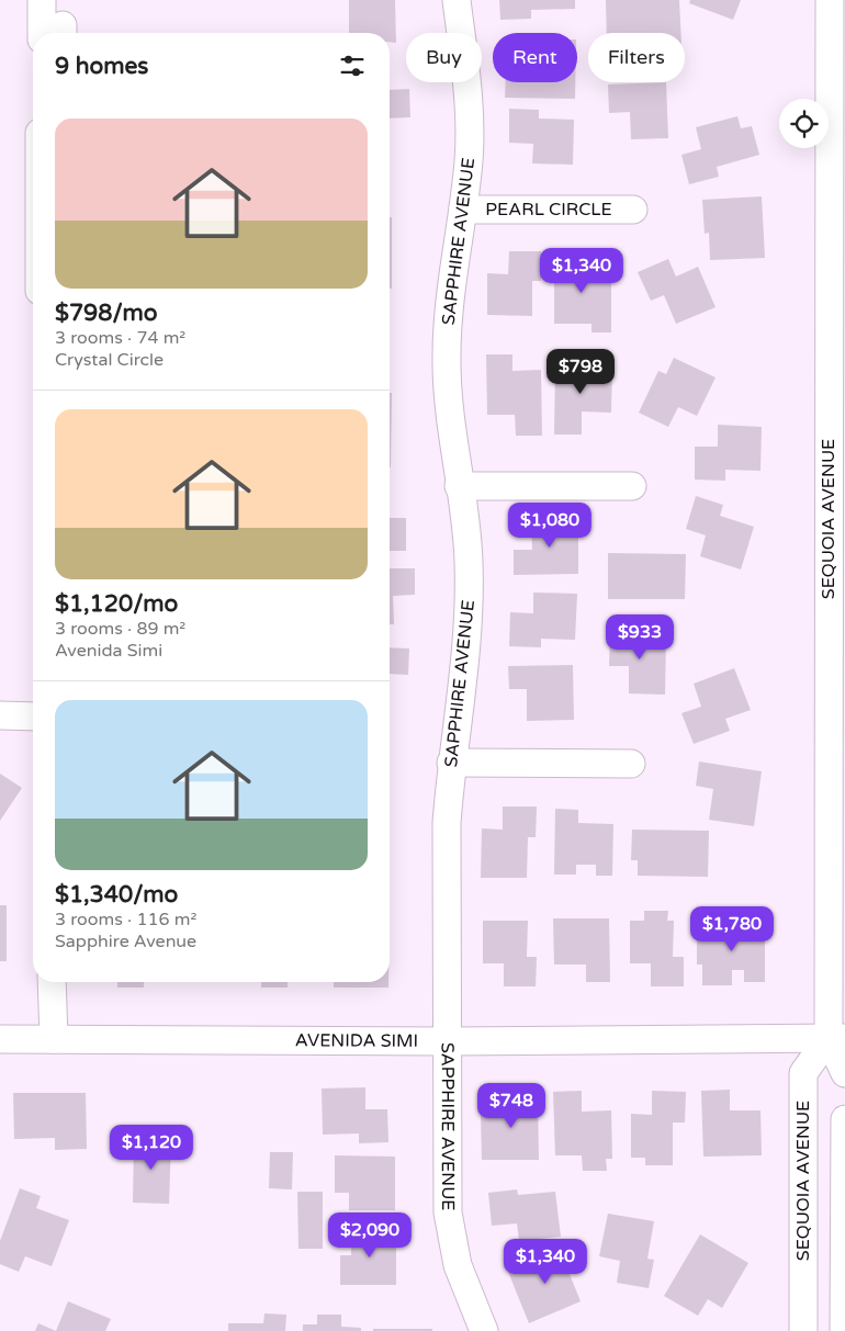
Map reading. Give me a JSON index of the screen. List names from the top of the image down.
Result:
{
  "streets": {
    "street": [
      "PEARL CIRCLE",
      "SAPPHIRE AVENUE",
      "SEQUOIA AVENUE",
      "AVENIDA SIMI"
    ]
  },
  "crossings": [
    ["PEARL CIRCLE", "SAPPHIRE AVENUE"],
    ["SAPPHIRE AVENUE", "AVENIDA SIMI"],
    ["SEQUOIA AVENUE", "AVENIDA SIMI"]
  ],
  "page": {
    "chip": ["Buy", "Rent", "Filters"],
    "heading": "9 homes",
    "list": [
      {
        "name": "$798/mo",
        "note": "3 rooms · 74 m² · Crystal Circle"
      },
      {
        "name": "$1,120/mo",
        "note": "3 rooms · 89 m² · Avenida Simi"
      },
      {
        "name": "$1,340/mo",
        "note": "3 rooms · 116 m² · Sapphire Avenue"
      }
    ],
    "price": [
      "$1,340",
      "$798",
      "$1,080",
      "$933",
      "$1,780",
      "$748",
      "$1,120",
      "$2,090",
      "$1,340"
    ]
  }
}
